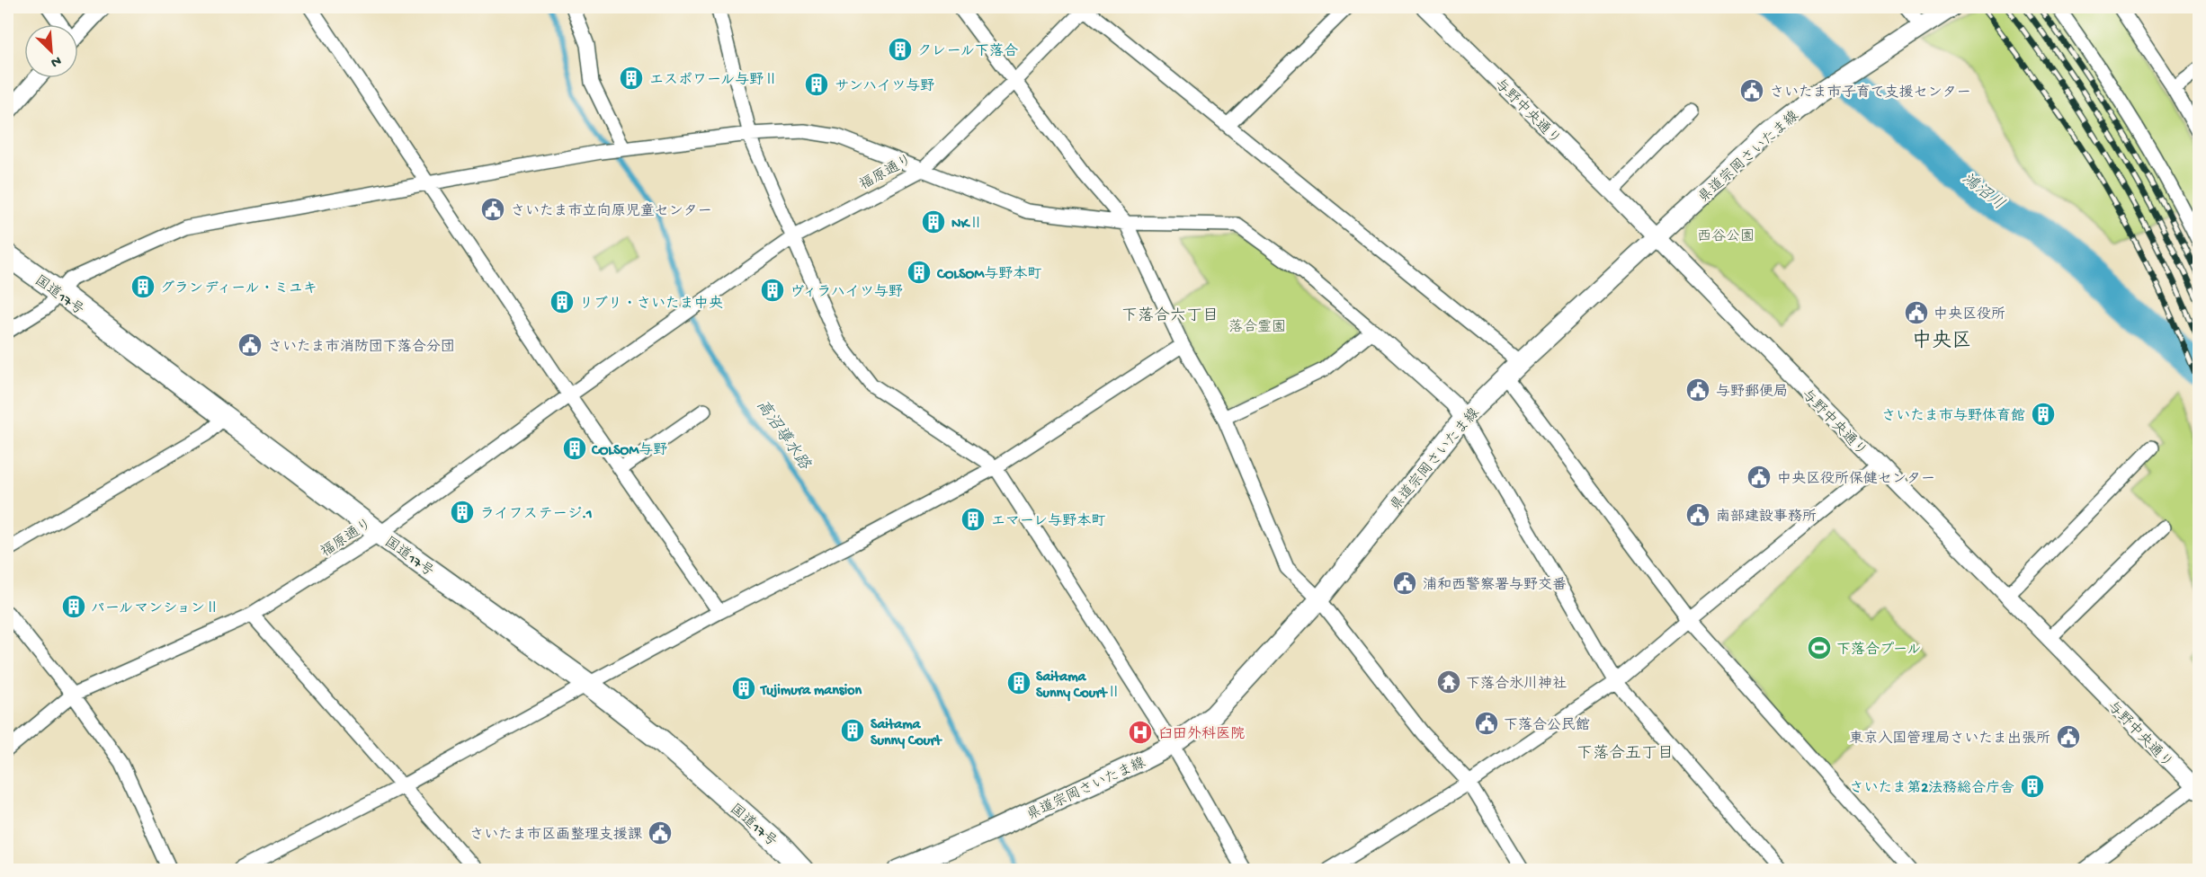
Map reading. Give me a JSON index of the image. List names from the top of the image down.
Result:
{
  "streets": {
    "highway": ["国道17号"],
    "main road": ["県道宗岡さいたま線"],
    "street": ["与野中央通り", "福原通り"]
  },
  "crossings": [
    ["与野中央通り", "県道宗岡さいたま線"],
    ["福原通り", "国道17号"]
  ],
  "districts": ["下落合六丁目", "中央区", "下落合五丁目"],
  "water": ["鴻沼川", "高沼導水路"],
  "parks": ["西谷公園", "落合霊園"],
  "places": {
    "building": [
      "クレール下落合",
      "エスポワール与野Ⅱ",
      "サンハイツ与野",
      "NKⅡ",
      "COLSOM与野本町",
      "グランディール・ミユキ",
      "ヴィラハイツ与野",
      "リブリ・さいたま中央",
      "さいたま市与野体育館",
      "COLSOM与野",
      "ライフステージ.1",
      "エマーレ与野本町",
      "パールマンションⅡ",
      "Saitama Sunny CourtⅡ",
      "Tujimura mansion",
      "Saitama Sunny Court",
      "さいたま第2法務総合庁舎"
    ],
    "public building": [
      "さいたま市子育て支援センター",
      "さいたま市立向原児童センター",
      "中央区役所",
      "さいたま市消防団下落合分団",
      "与野郵便局",
      "中央区役所保健センター",
      "南部建設事務所",
      "浦和西警察署与野交番",
      "下落合公民館",
      "東京入国管理局さいたま出張所",
      "さいたま市区画整理支援課"
    ],
    "sports": ["下落合プール"],
    "temple": ["下落合氷川神社"],
    "hospital": ["臼田外科医院"]
  },
  "north": "bottom right"
}
